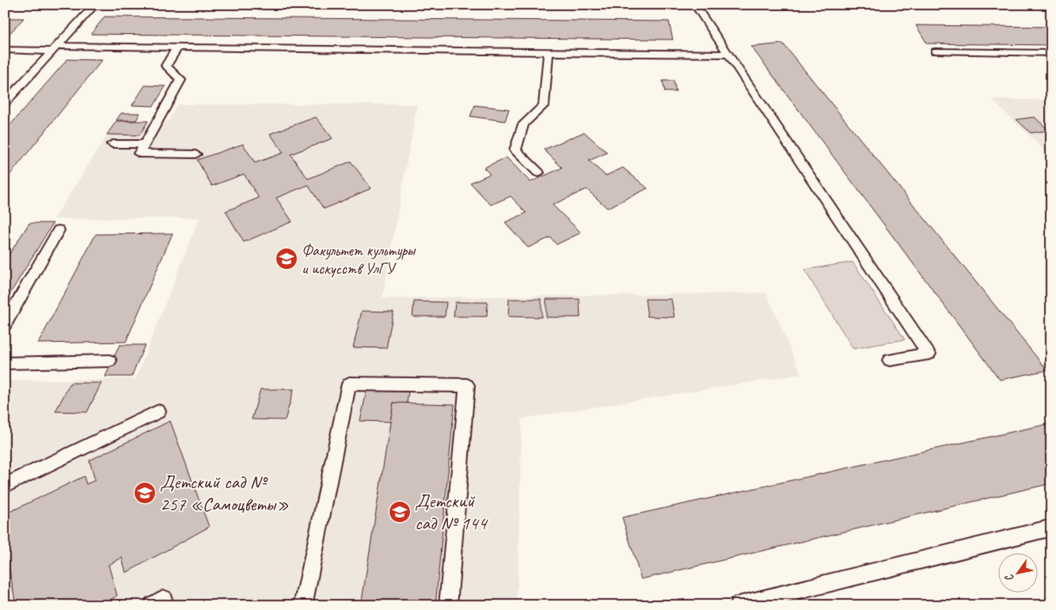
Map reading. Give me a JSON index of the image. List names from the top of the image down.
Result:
{
  "places": {
    "school or university": ["Факультет культуры и искусств УлГУ", "Детский сад № 257 «Самоцветы»", "Детский сад № 144"]
  },
  "north": "bottom left"
}
